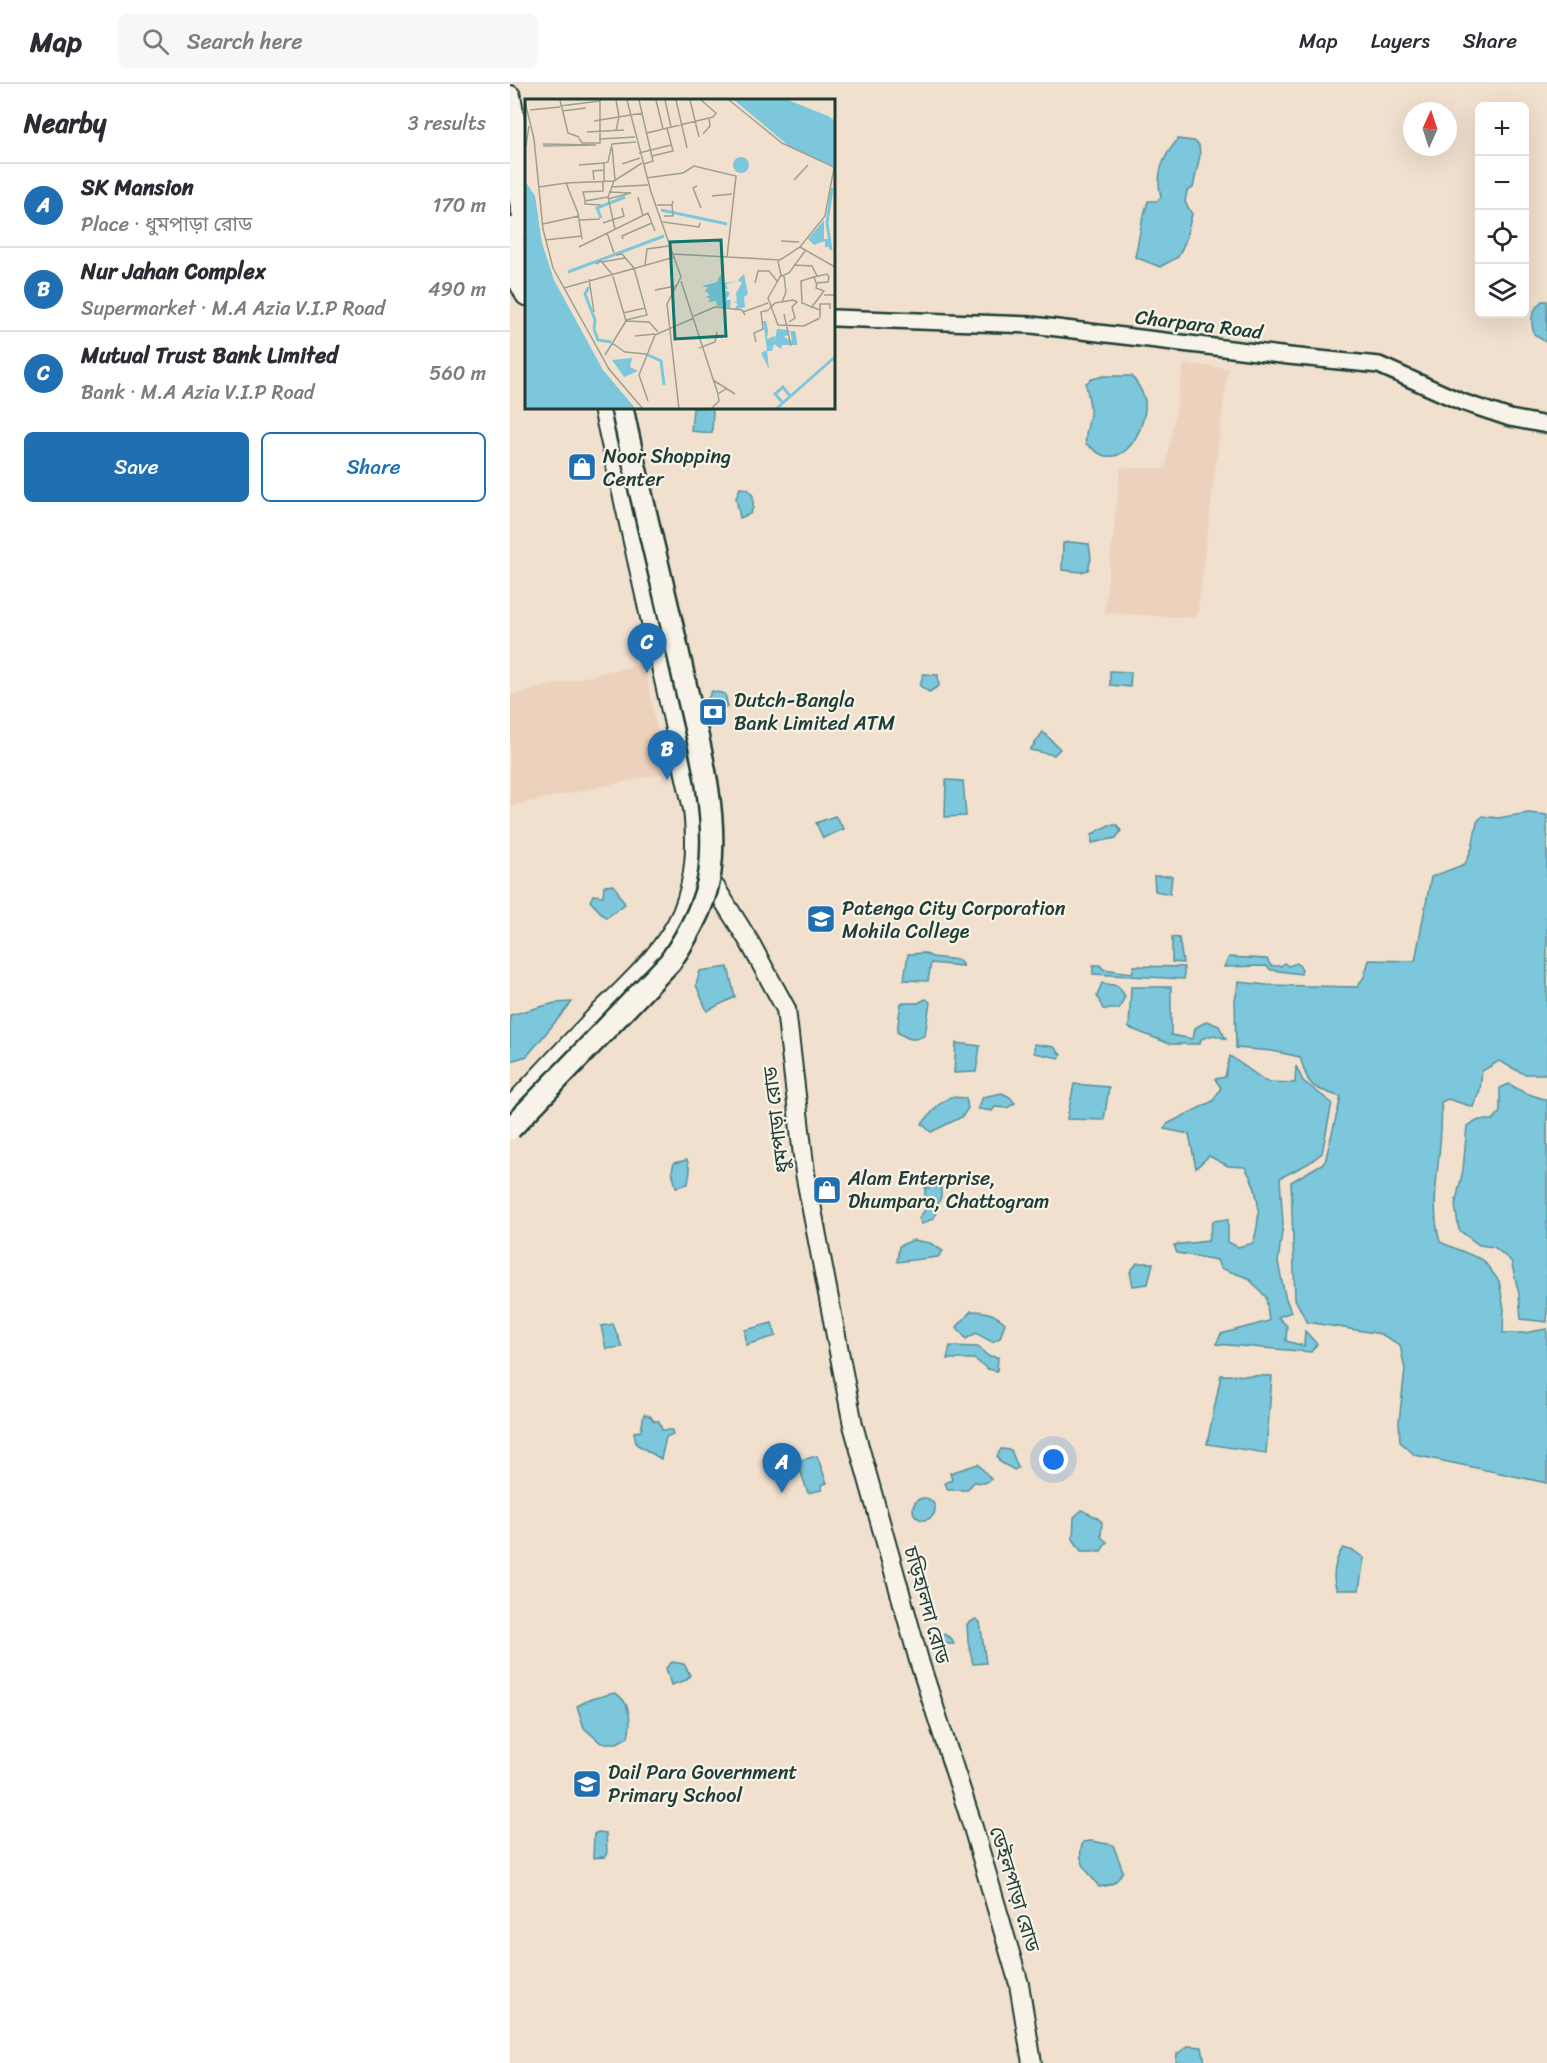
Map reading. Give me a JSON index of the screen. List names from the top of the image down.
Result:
{
  "streets": {
    "main road": ["ধুমপাড়া রোড", "চড়িহালদা রোড", "ডেইলপাড়া রোড"],
    "street": ["Charpara Road"]
  },
  "crossings": [
    ["ধুমপাড়া রোড", "চড়িহালদা রোড"],
    ["চড়িহালদা রোড", "ডেইলপাড়া রোড"]
  ],
  "places": {
    "shop": ["Noor Shopping Center", "Alam Enterprise, Dhumpara, Chattogram"],
    "bank": ["Dutch-Bangla Bank Limited ATM"],
    "school or university": ["Patenga City Corporation Mohila College", "Dail Para Government Primary School"]
  },
  "north": "top",
  "page": {
    "header": "Map",
    "search": "Search here",
    "nav": ["Map", "Layers", "Share"],
    "heading": ["Nearby", "3 results"],
    "map_buttons": ["+", "−"],
    "list": [
      {
        "mark": "A",
        "name": "SK Mansion",
        "note": "Place · ধুমপাড়া রোড",
        "value": "170 m"
      },
      {
        "mark": "B",
        "name": "Nur Jahan Complex",
        "note": "Supermarket · M.A Azia V.I.P Road",
        "value": "490 m"
      },
      {
        "mark": "C",
        "name": "Mutual Trust Bank Limited",
        "note": "Bank · M.A Azia V.I.P Road",
        "value": "560 m"
      }
    ],
    "buttons": ["Save", "Share"],
    "pins": ["C", "B", "A"]
  }
}
